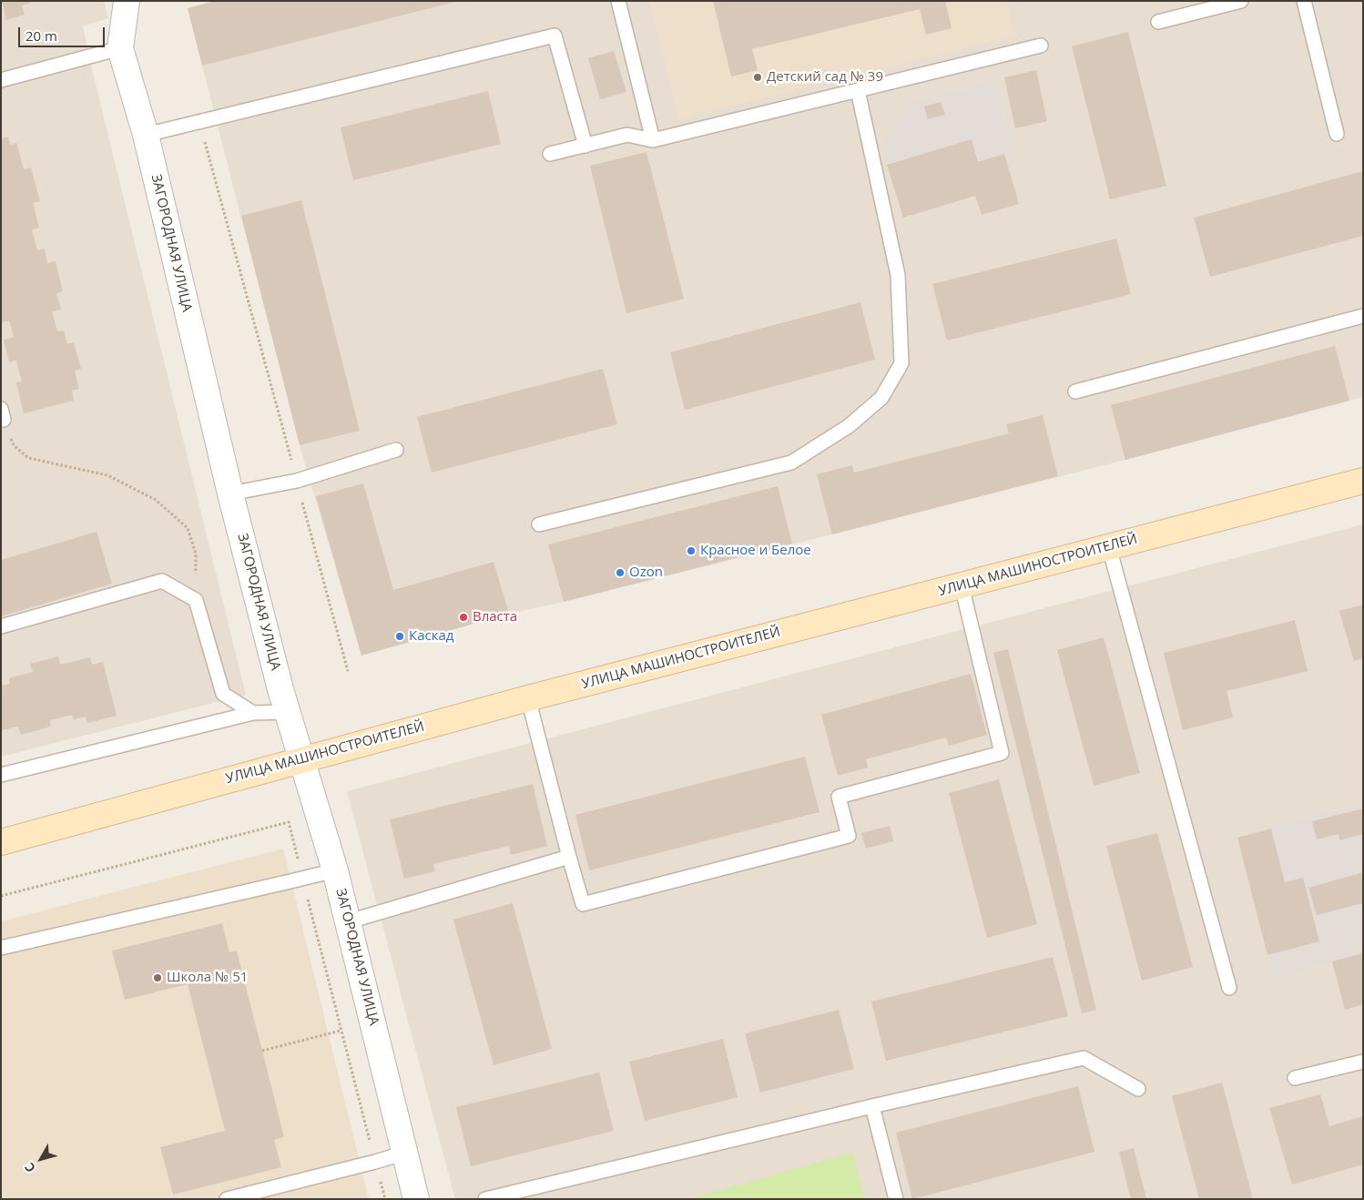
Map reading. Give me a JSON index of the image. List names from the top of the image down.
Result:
{
  "streets": {
    "street": ["ЗАГОРОДНАЯ УЛИЦА", "УЛИЦА МАШИНОСТРОИТЕЛЕЙ"]
  },
  "crossings": [
    ["ЗАГОРОДНАЯ УЛИЦА", "УЛИЦА МАШИНОСТРОИТЕЛЕЙ"]
  ],
  "places": [
    "Детский сад № 39",
    "Красное и Белое",
    "Ozon",
    "Власта",
    "Каскад",
    "Школа № 51"
  ],
  "scale_bar": "20 m",
  "north": "bottom left"
}
